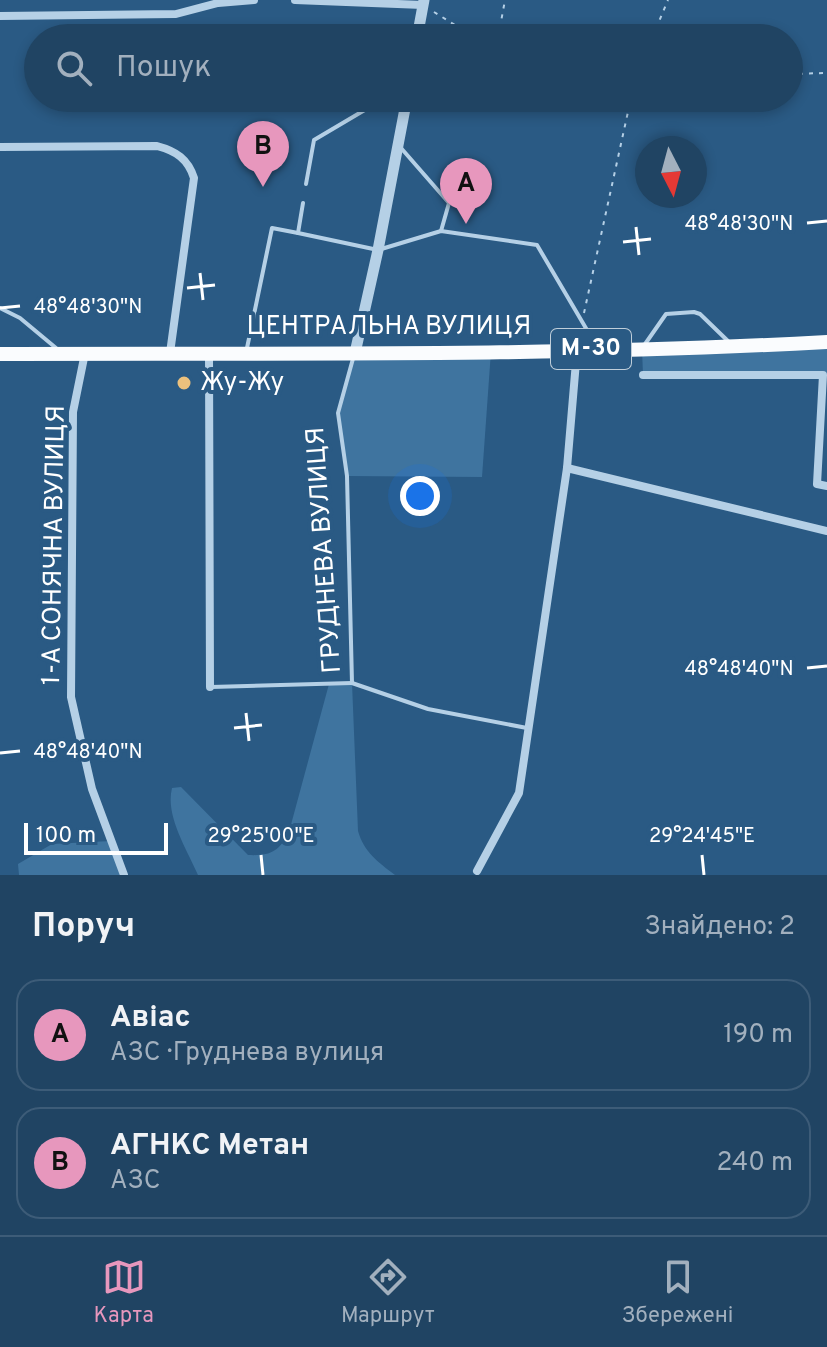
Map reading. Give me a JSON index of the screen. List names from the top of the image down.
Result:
{
  "streets": {
    "highway": ["ЦЕНТРАЛЬНА ВУЛИЦЯ", "М-30"],
    "street": ["1-А СОНЯЧНА ВУЛИЦЯ", "ГРУДНЕВА ВУЛИЦЯ"]
  },
  "crossings": [
    ["ЦЕНТРАЛЬНА ВУЛИЦЯ", "1-А СОНЯЧНА ВУЛИЦЯ"],
    ["ЦЕНТРАЛЬНА ВУЛИЦЯ", "ГРУДНЕВА ВУЛИЦЯ"]
  ],
  "places": ["Жу-Жу"],
  "scale_bar": "100 m",
  "north": "bottom",
  "page": {
    "search": "Пошук",
    "pins": ["B", "A"],
    "scale": "100 m",
    "heading": ["Поруч", "Знайдено: 2"],
    "list": [
      {
        "mark": "A",
        "name": "Авіас",
        "note": "АЗС · Груднева вулиця",
        "value": "190 m"
      },
      {
        "mark": "B",
        "name": "АГНКС Метан",
        "note": "АЗС",
        "value": "240 m"
      }
    ],
    "nav": ["Карта", "Маршрут", "Збережені"]
  },
  "coordinates": [
    "48°48'30\"N",
    "48°48'40\"N",
    "29°25'00\"E",
    "29°24'45\"E"
  ]
}
